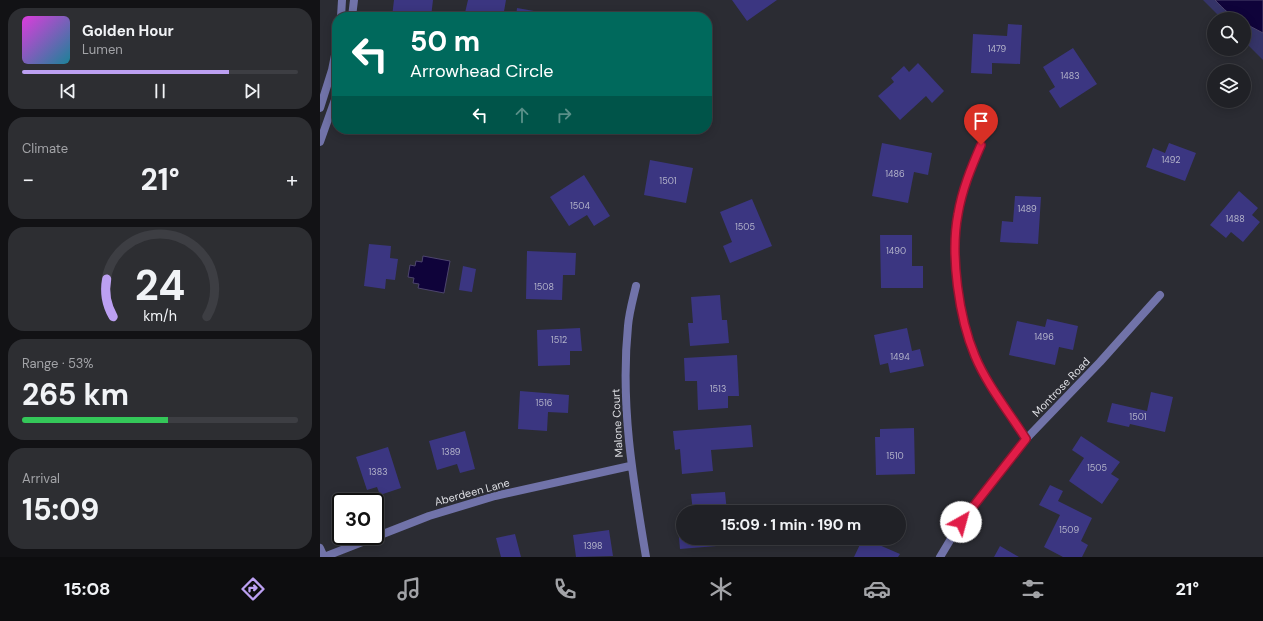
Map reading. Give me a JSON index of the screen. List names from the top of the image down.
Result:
{
  "streets": {
    "street": ["Montrose Road", "Malone Court", "Aberdeen Lane"]
  },
  "crossings": [
    ["Malone Court", "Aberdeen Lane"]
  ],
  "house_numbers": [
    "1479",
    "1483",
    "1492",
    "1486",
    "1501",
    "1504",
    "1489",
    "1488",
    "1505",
    "1490",
    "1508",
    "1496",
    "1512",
    "1494",
    "1513",
    "1516",
    "1501",
    "1389",
    "1510",
    "1505",
    "1383",
    "1509",
    "1398"
  ],
  "page": {
    "turn": ["50 m", "Arrowhead Circle"],
    "song": ["Golden Hour", "Lumen"],
    "tile": [
      "Climate",
      ["Range · 53%", "265 km"],
      ["Arrival", "15:09"]
    ],
    "heat": ["−", "21°", "+"],
    "limit": "30",
    "trip": "15:09 · 1 min · 190 m",
    "tabs": ["15:08", "21°"],
    "gauge": ["24", "km/h"]
  }
}
